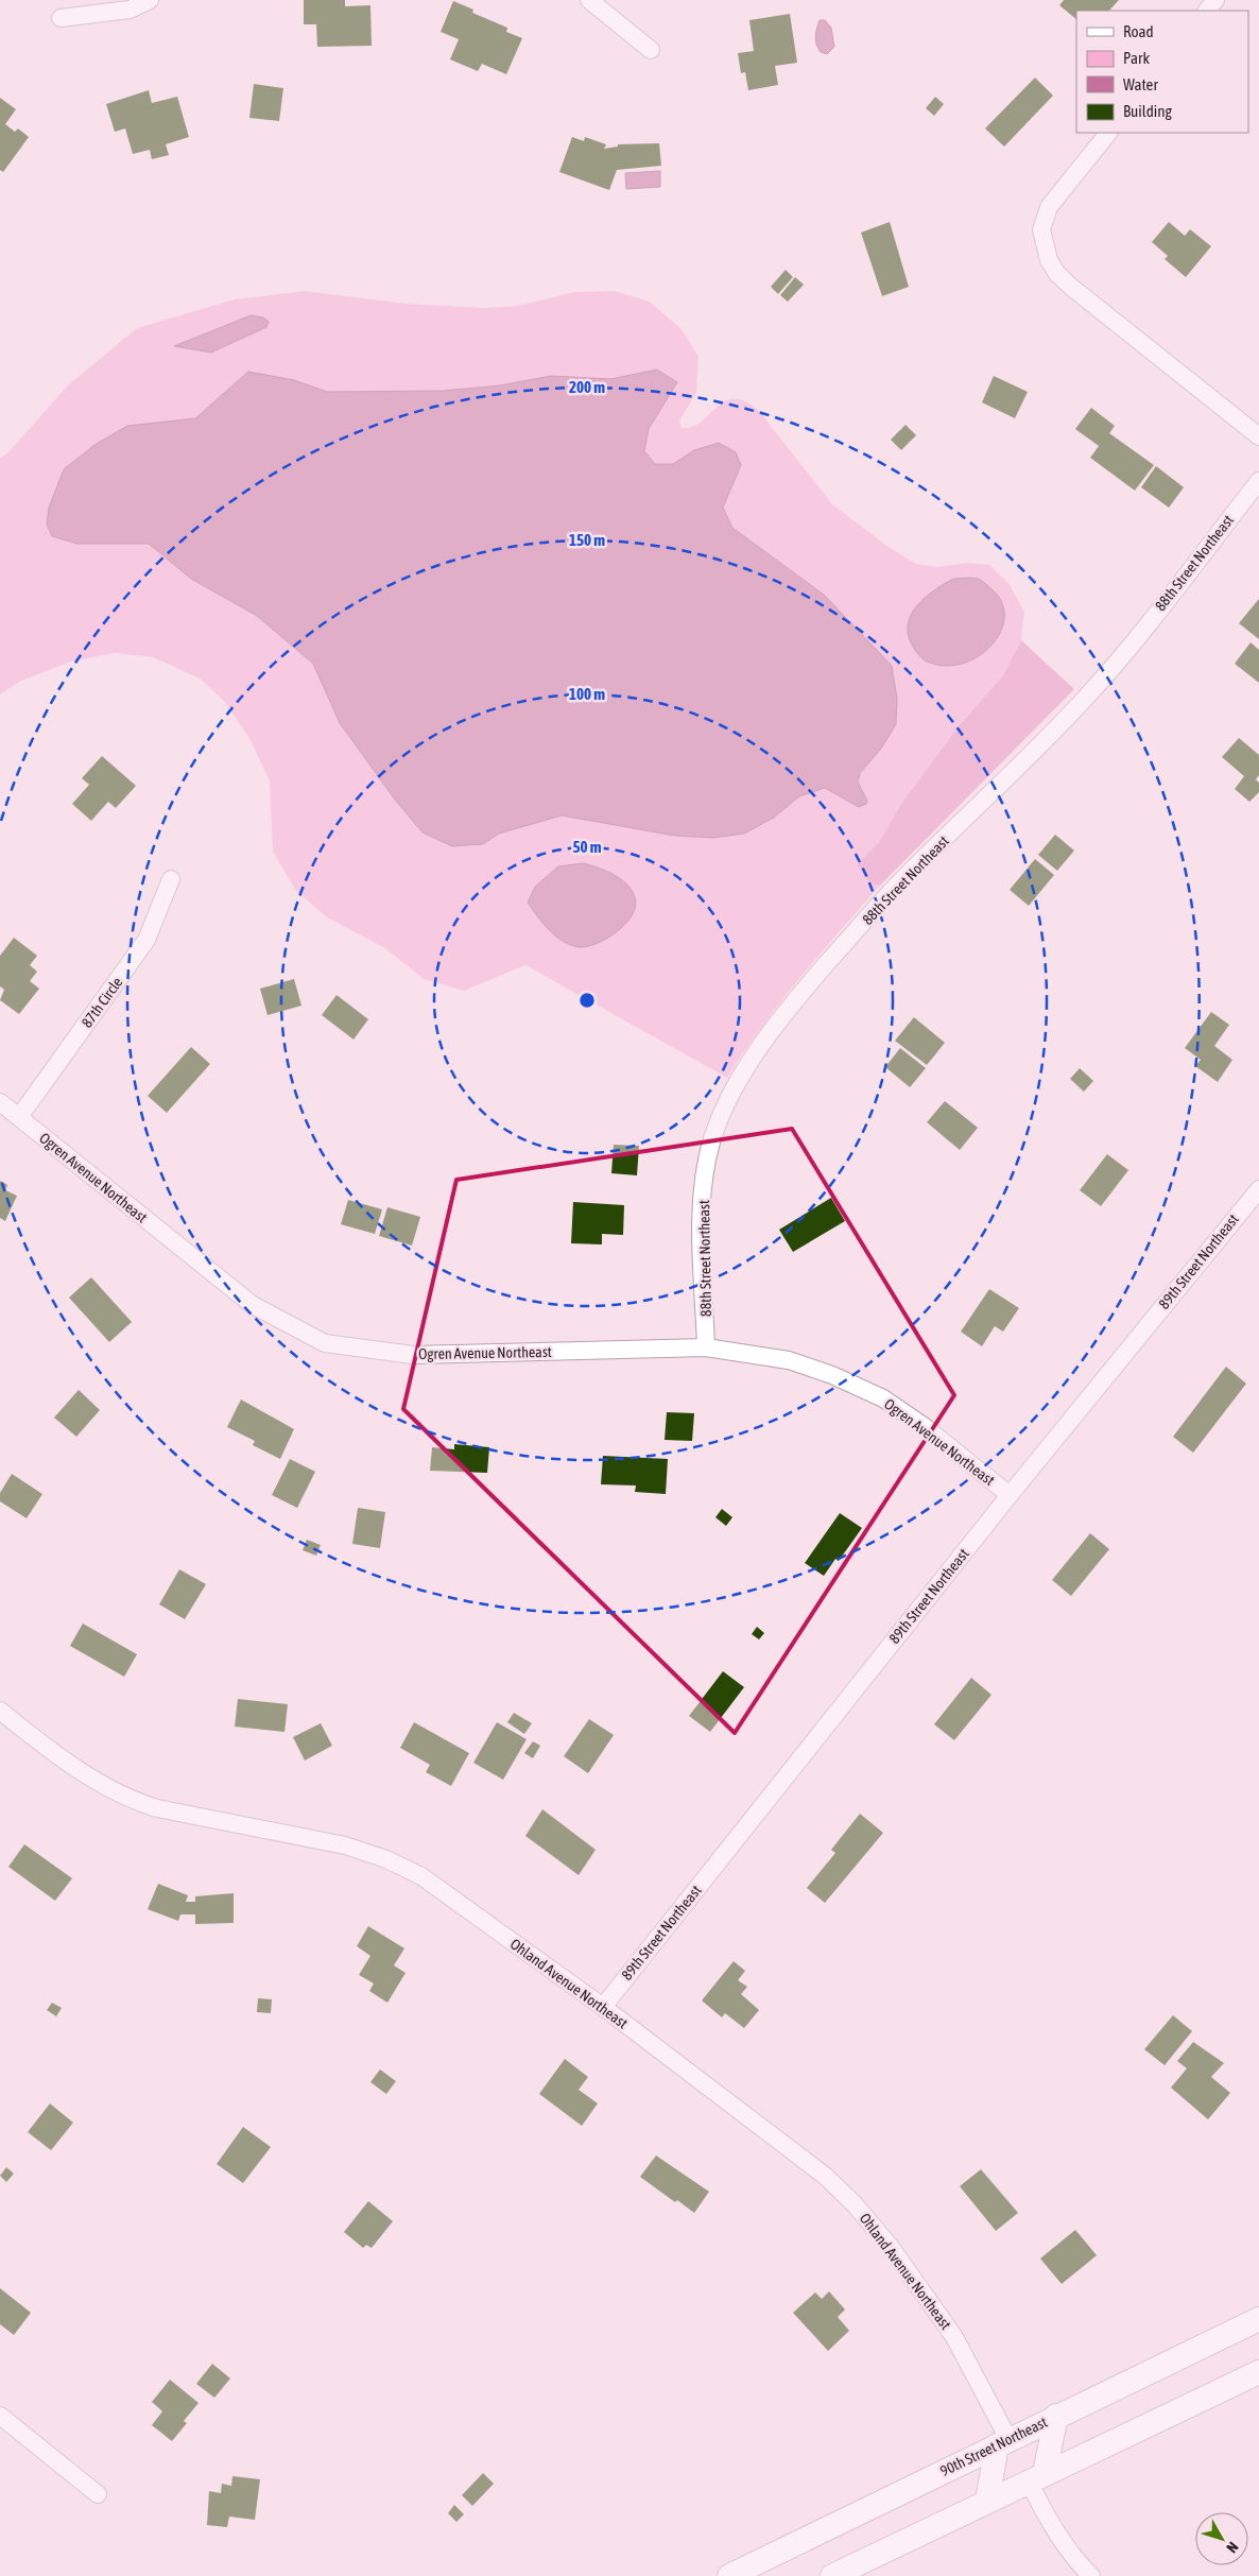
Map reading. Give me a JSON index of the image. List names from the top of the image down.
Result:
{
  "streets": {
    "main road": ["90th Street Northeast"],
    "street": [
      "88th Street Northeast",
      "87th Circle",
      "Ogren Avenue Northeast",
      "89th Street Northeast",
      "Ohland Avenue Northeast"
    ]
  },
  "crossings": [
    ["88th Street Northeast", "Ogren Avenue Northeast"],
    ["87th Circle", "Ogren Avenue Northeast"],
    ["Ogren Avenue Northeast", "89th Street Northeast"],
    ["89th Street Northeast", "Ohland Avenue Northeast"],
    ["Ohland Avenue Northeast", "90th Street Northeast"]
  ],
  "legend": [
    "Road",
    "Park",
    "Water",
    "Building"
  ],
  "north": "bottom right",
  "rings": [
    "200 m",
    "150 m",
    "100 m",
    "50 m"
  ]
}
